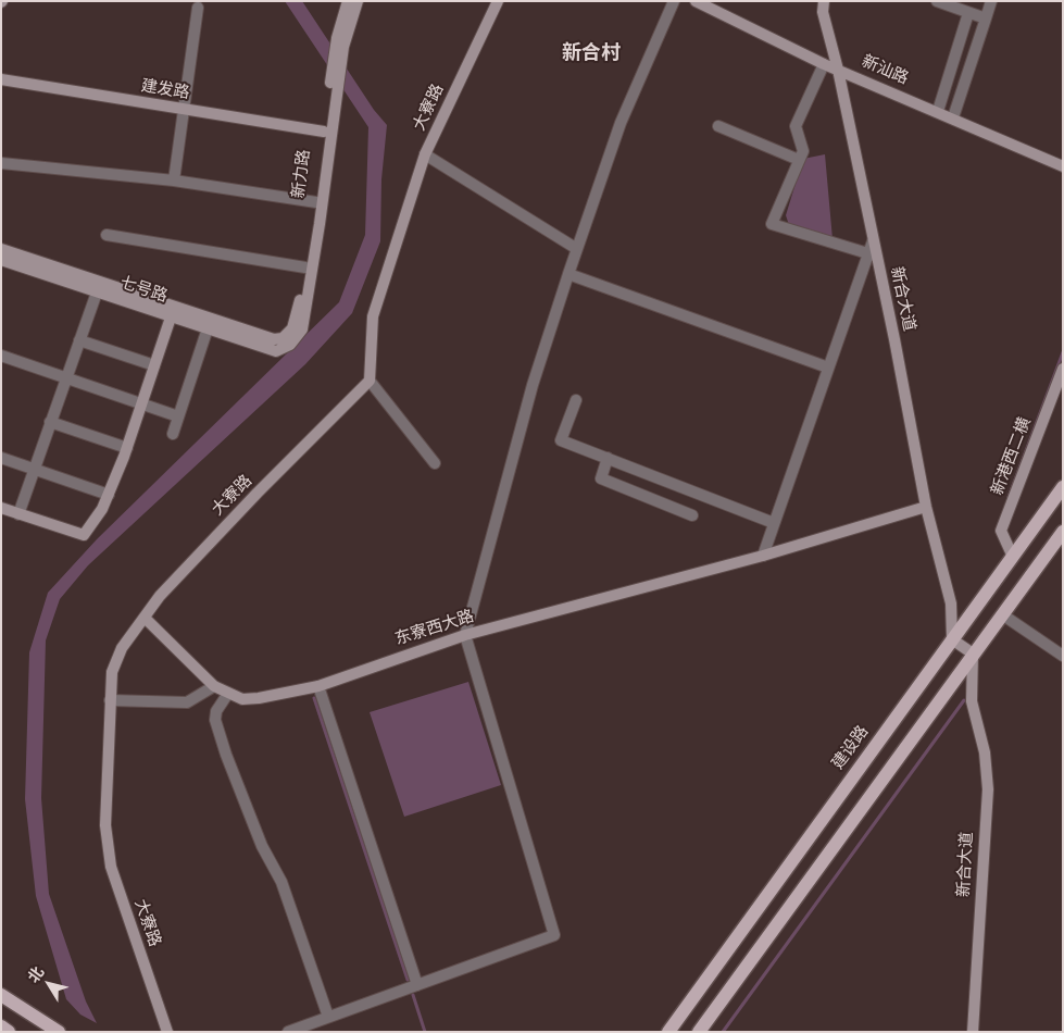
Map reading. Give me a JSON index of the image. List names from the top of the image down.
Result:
{
  "streets": {
    "main road": ["建设路"],
    "street": [
      "新汕路",
      "建发路",
      "大寮路",
      "新力路",
      "七号路",
      "新合大道",
      "新港西二横",
      "东寮西大路"
    ]
  },
  "crossings": [
    ["新汕路", "新合大道"],
    ["建发路", "新力路"],
    ["大寮路", "东寮西大路"],
    ["新力路", "七号路"],
    ["新合大道", "东寮西大路"],
    ["新合大道", "建设路"],
    ["新港西二横", "建设路"]
  ],
  "districts": ["新合村"],
  "north": "top left"
}
